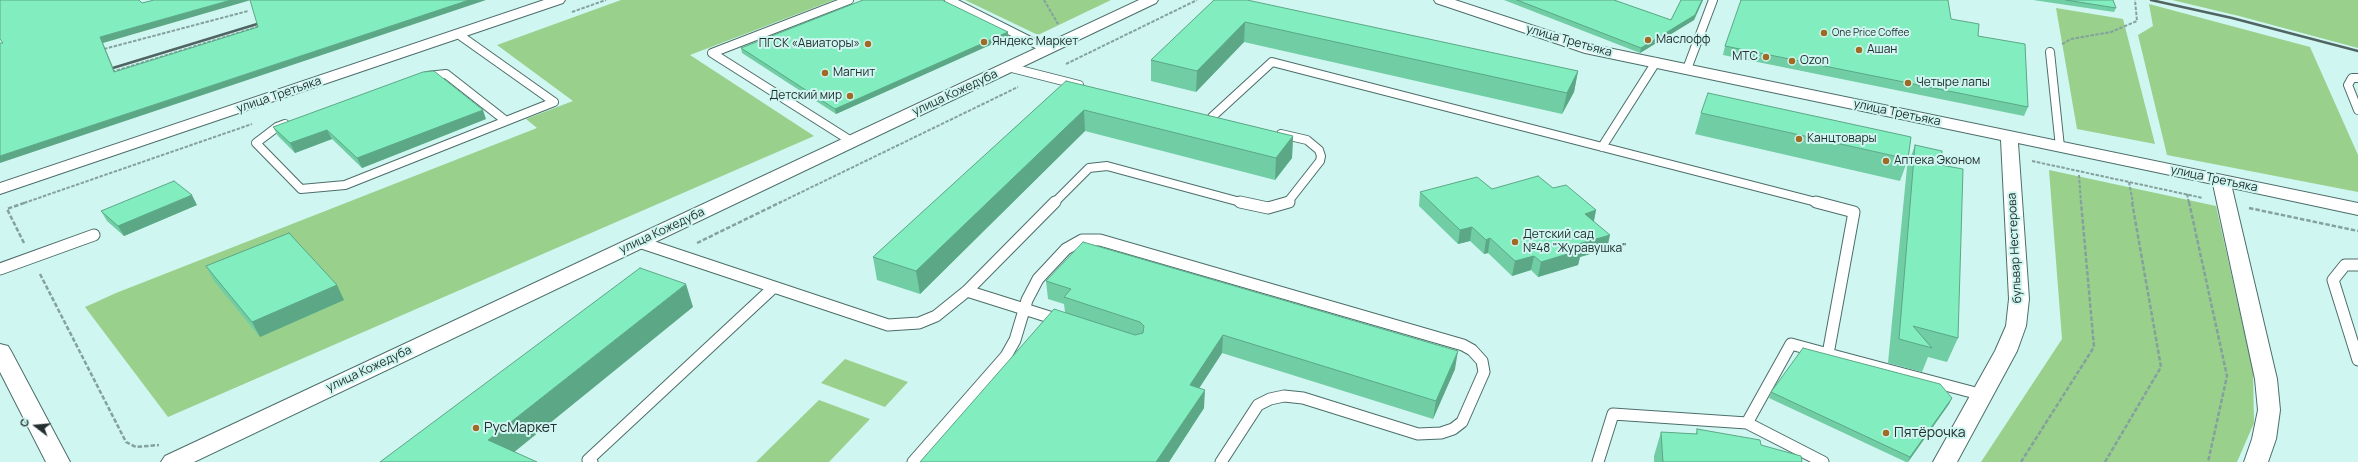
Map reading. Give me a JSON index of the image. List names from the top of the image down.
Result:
{
  "streets": {
    "street": ["улица Третьяка", "улица Кожедуба", "бульвар Нестерова"]
  },
  "crossings": [
    ["улица Третьяка", "бульвар Нестерова"]
  ],
  "places": [
    "One Price Coffee",
    "Маслофф",
    "Яндекс Маркет",
    "ПГСК «Авиаторы»",
    "Ашан",
    "МТС",
    "Ozon",
    "Магнит",
    "Четыре лапы",
    "Детский мир",
    "Канцтовары",
    "Аптека Эконом",
    "Детский сад №48 \"Журавушка\"",
    "РусМаркет",
    "Пятёрочка"
  ],
  "north": "left"
}
